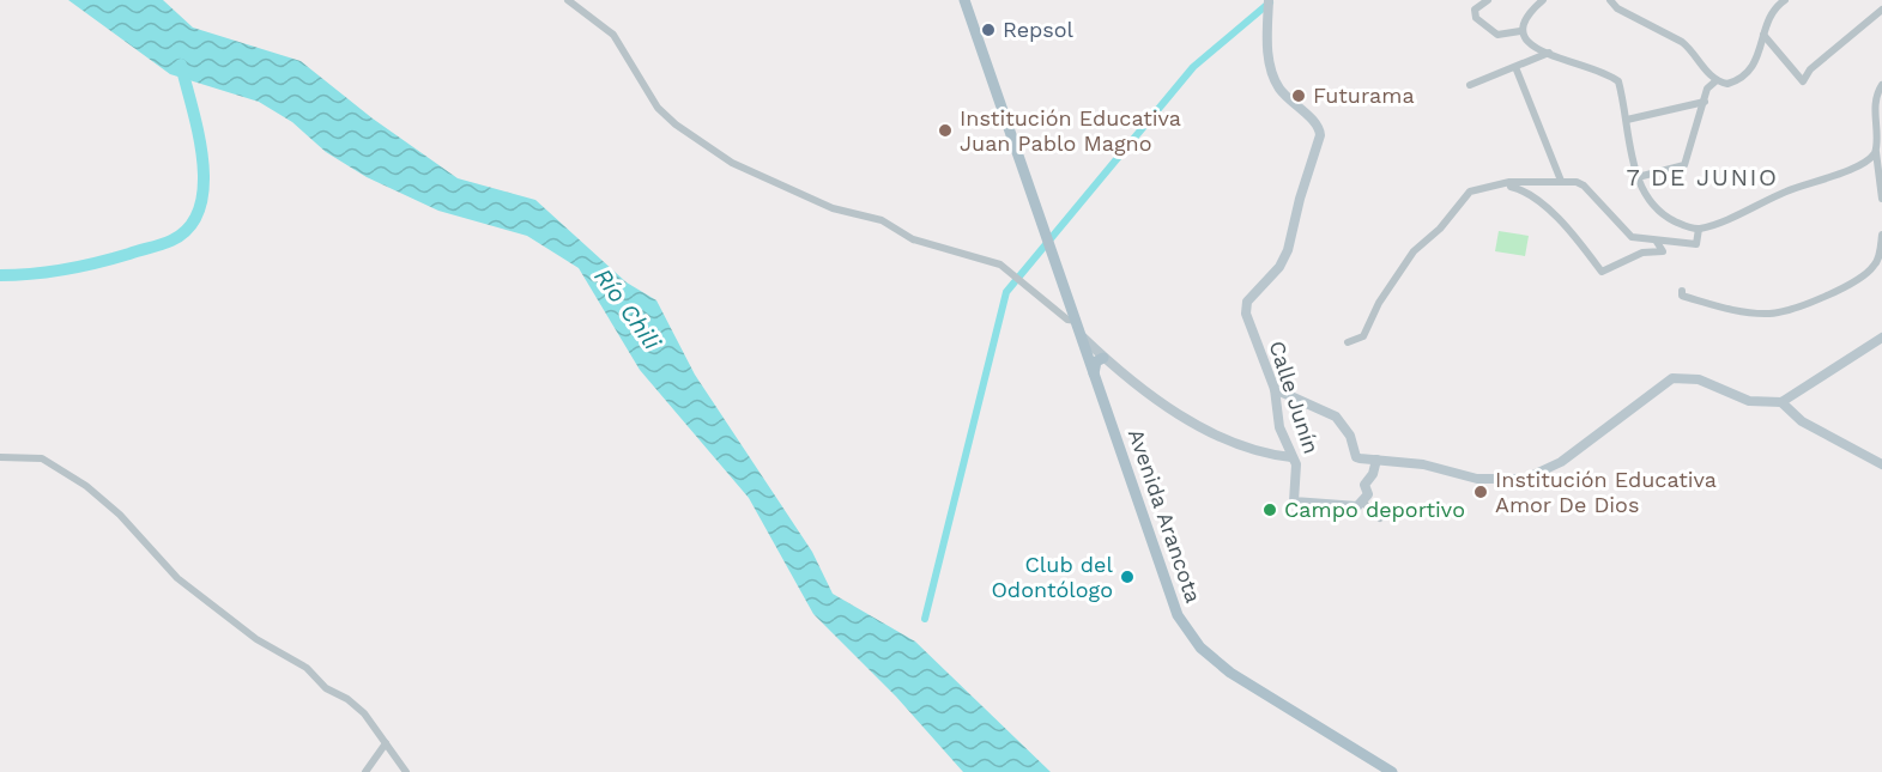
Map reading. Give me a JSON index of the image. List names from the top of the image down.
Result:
{
  "streets": {
    "main road": ["Avenida Arancota"],
    "street": ["Calle Junín"]
  },
  "districts": ["7 DE JUNIO"],
  "water": ["Río Chili"],
  "places": [
    "Repsol",
    "Futurama",
    "Institución Educativa Juan Pablo Magno",
    "Institución Educativa Amor De Dios",
    "Campo deportivo",
    "Club del Odontólogo"
  ]
}
